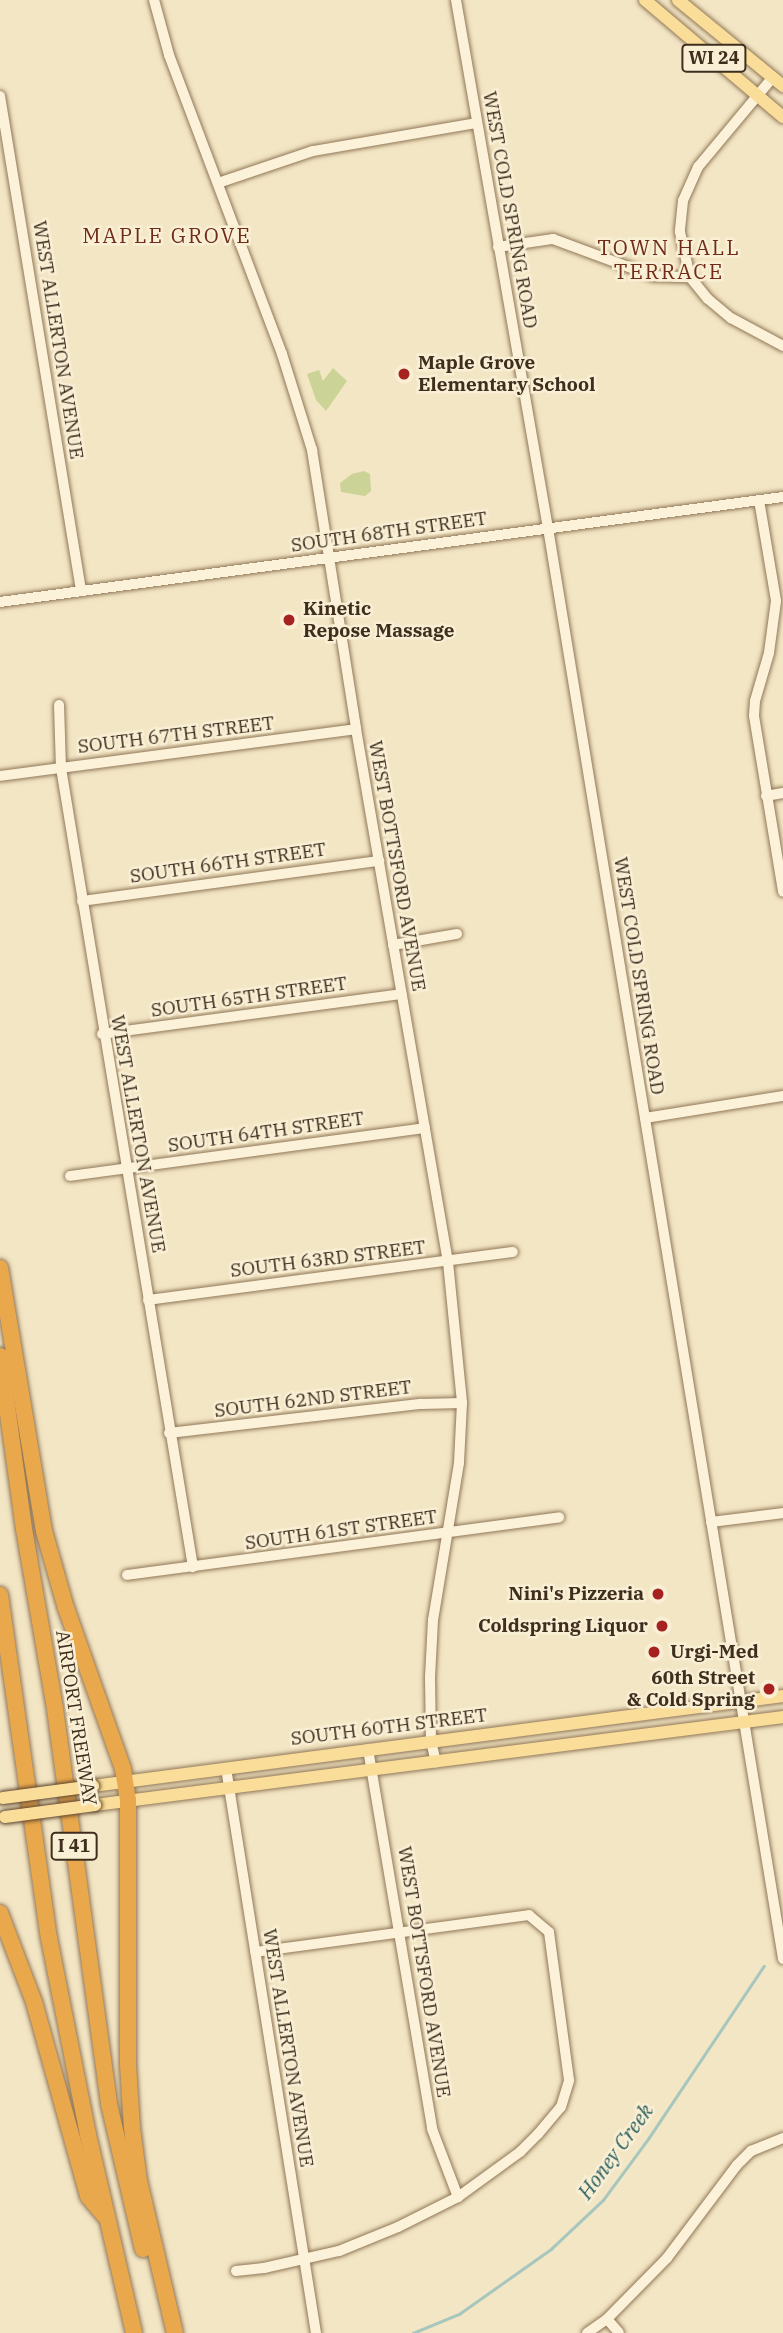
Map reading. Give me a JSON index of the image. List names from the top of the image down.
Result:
{
  "streets": {
    "highway": ["AIRPORT FREEWAY", "I 41"],
    "main road": ["WI 24", "SOUTH 60TH STREET"],
    "street": [
      "WEST COLD SPRING ROAD",
      "WEST ALLERTON AVENUE",
      "SOUTH 68TH STREET",
      "SOUTH 67TH STREET",
      "SOUTH 66TH STREET",
      "WEST BOTTSFORD AVENUE",
      "SOUTH 65TH STREET",
      "SOUTH 64TH STREET",
      "SOUTH 63RD STREET",
      "SOUTH 62ND STREET",
      "SOUTH 61ST STREET"
    ]
  },
  "crossings": [
    ["WEST COLD SPRING ROAD", "SOUTH 68TH STREET"],
    ["WEST COLD SPRING ROAD", "SOUTH 60TH STREET"],
    ["WEST ALLERTON AVENUE", "SOUTH 68TH STREET"],
    ["WEST ALLERTON AVENUE", "SOUTH 67TH STREET"],
    ["WEST ALLERTON AVENUE", "SOUTH 66TH STREET"],
    ["WEST ALLERTON AVENUE", "SOUTH 65TH STREET"],
    ["WEST ALLERTON AVENUE", "SOUTH 64TH STREET"],
    ["WEST ALLERTON AVENUE", "SOUTH 63RD STREET"],
    ["WEST ALLERTON AVENUE", "SOUTH 62ND STREET"],
    ["WEST ALLERTON AVENUE", "SOUTH 61ST STREET"],
    ["WEST ALLERTON AVENUE", "SOUTH 60TH STREET"],
    ["SOUTH 68TH STREET", "WEST BOTTSFORD AVENUE"],
    ["SOUTH 67TH STREET", "WEST BOTTSFORD AVENUE"],
    ["SOUTH 66TH STREET", "WEST BOTTSFORD AVENUE"],
    ["WEST BOTTSFORD AVENUE", "SOUTH 65TH STREET"],
    ["WEST BOTTSFORD AVENUE", "SOUTH 64TH STREET"],
    ["WEST BOTTSFORD AVENUE", "SOUTH 63RD STREET"],
    ["WEST BOTTSFORD AVENUE", "SOUTH 62ND STREET"],
    ["WEST BOTTSFORD AVENUE", "SOUTH 61ST STREET"],
    ["WEST BOTTSFORD AVENUE", "SOUTH 60TH STREET"]
  ],
  "districts": ["MAPLE GROVE", "TOWN HALL TERRACE"],
  "water": ["Honey Creek"],
  "places": [
    "Maple Grove Elementary School",
    "Kinetic Repose Massage",
    "Nini's Pizzeria",
    "Coldspring Liquor",
    "Urgi-Med",
    "60th Street & Cold Spring"
  ]
}
